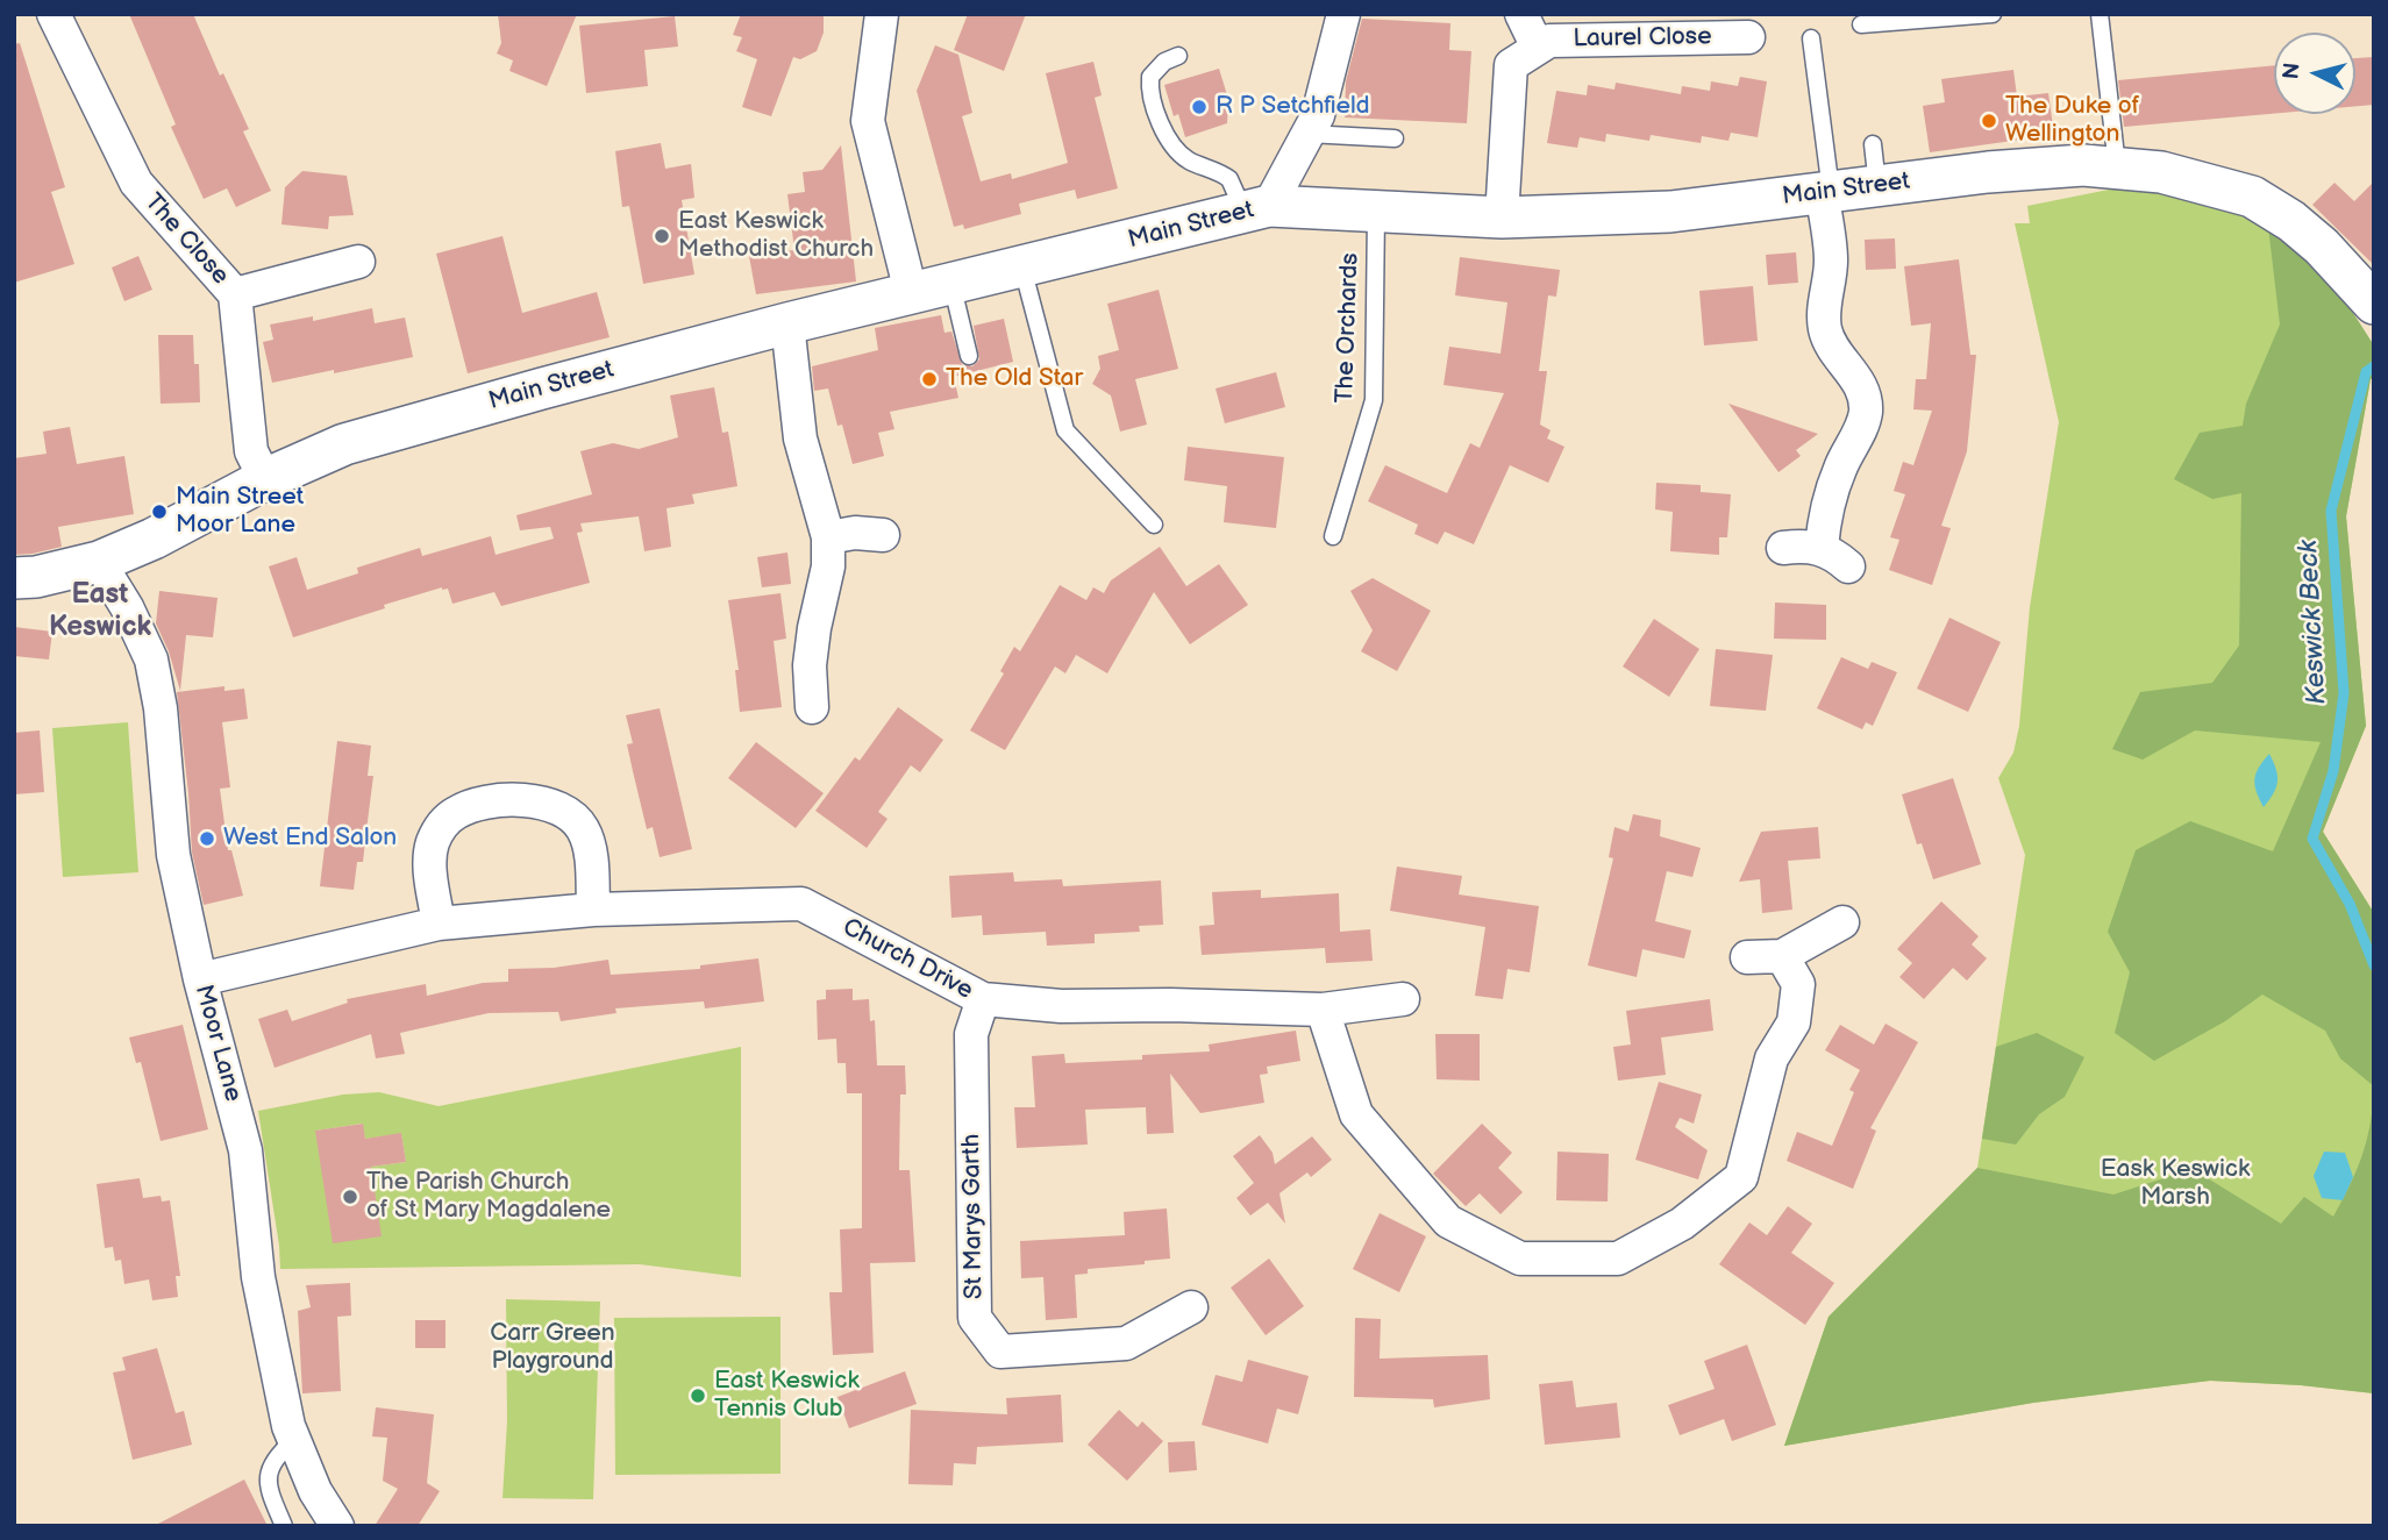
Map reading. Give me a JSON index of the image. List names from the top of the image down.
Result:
{
  "streets": {
    "street": [
      "Laurel Close",
      "Main Street",
      "The Close",
      "Church Drive",
      "Moor Lane",
      "St Marys Garth"
    ],
    "lane": ["The Orchards"]
  },
  "crossings": [
    ["Laurel Close", "Main Street"],
    ["Main Street", "The Close"],
    ["Main Street", "The Orchards"],
    ["Main Street", "Moor Lane"],
    ["Church Drive", "Moor Lane"],
    ["Church Drive", "St Marys Garth"]
  ],
  "districts": ["East Keswick"],
  "water": ["Keswick Beck"],
  "parks": ["Eask Keswick Marsh", "Carr Green Playground"],
  "places": [
    "R P Setchfield",
    "The Duke of Wellington",
    "East Keswick Methodist Church",
    "The Old Star",
    "Main Street Moor Lane",
    "West End Salon",
    "The Parish Church of St Mary Magdalene",
    "East Keswick Tennis Club"
  ],
  "north": "left"
}
